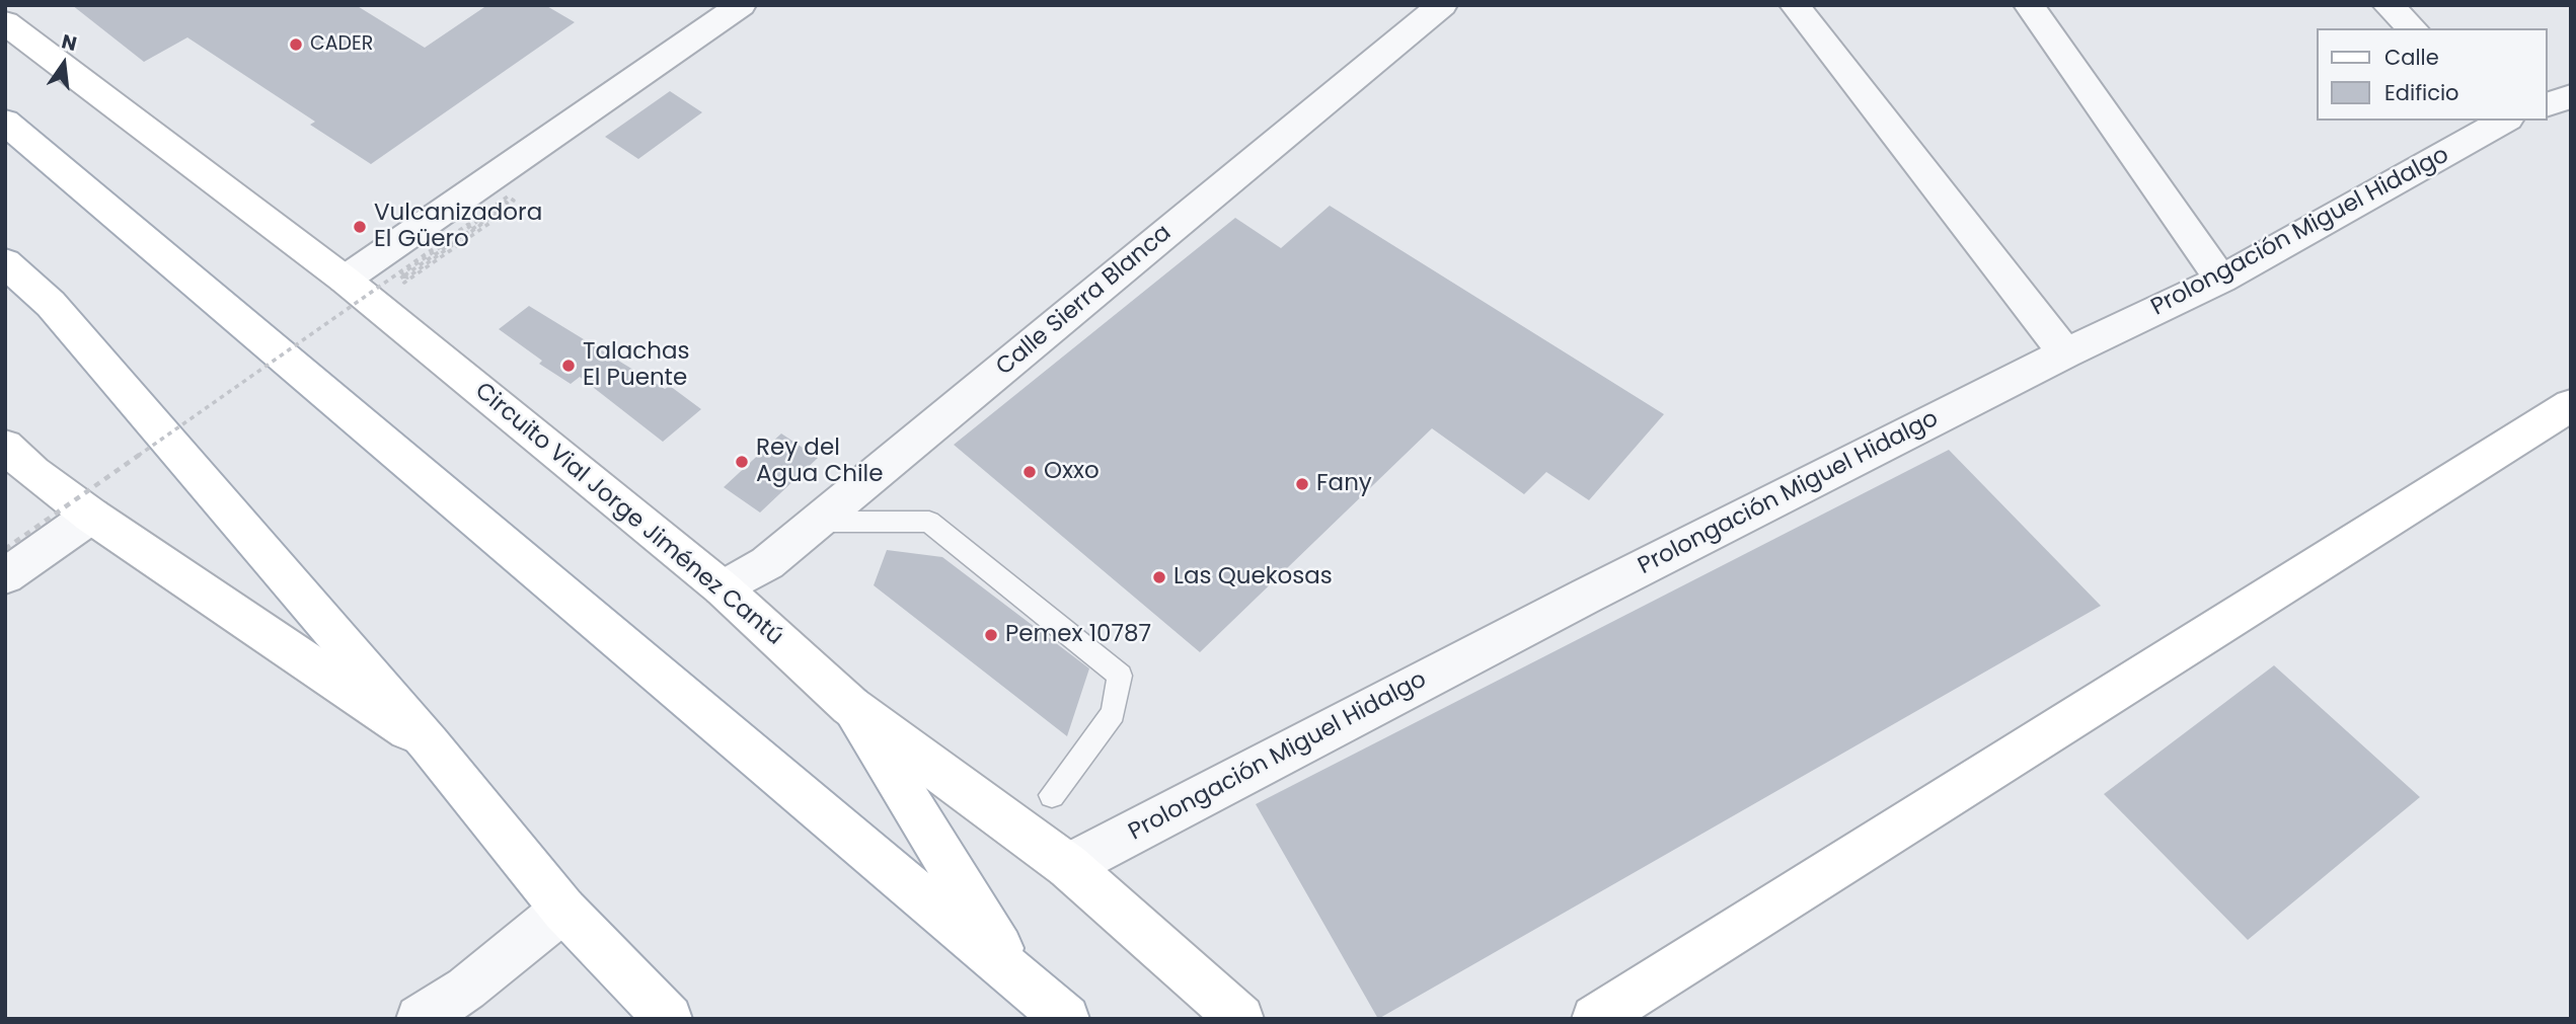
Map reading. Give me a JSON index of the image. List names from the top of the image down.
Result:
{
  "streets": {
    "street": ["Prolongación Miguel Hidalgo", "Calle Sierra Blanca", "Circuito Vial Jorge Jiménez Cantú"]
  },
  "crossings": [
    ["Prolongación Miguel Hidalgo", "Circuito Vial Jorge Jiménez Cantú"],
    ["Calle Sierra Blanca", "Circuito Vial Jorge Jiménez Cantú"]
  ],
  "places": [
    "CADER",
    "Vulcanizadora El Güero",
    "Talachas El Puente",
    "Rey del Agua Chile",
    "Oxxo",
    "Fany",
    "Las Quekosas",
    "Pemex 10787"
  ],
  "legend": ["Calle", "Edificio"],
  "north": "top"
}
